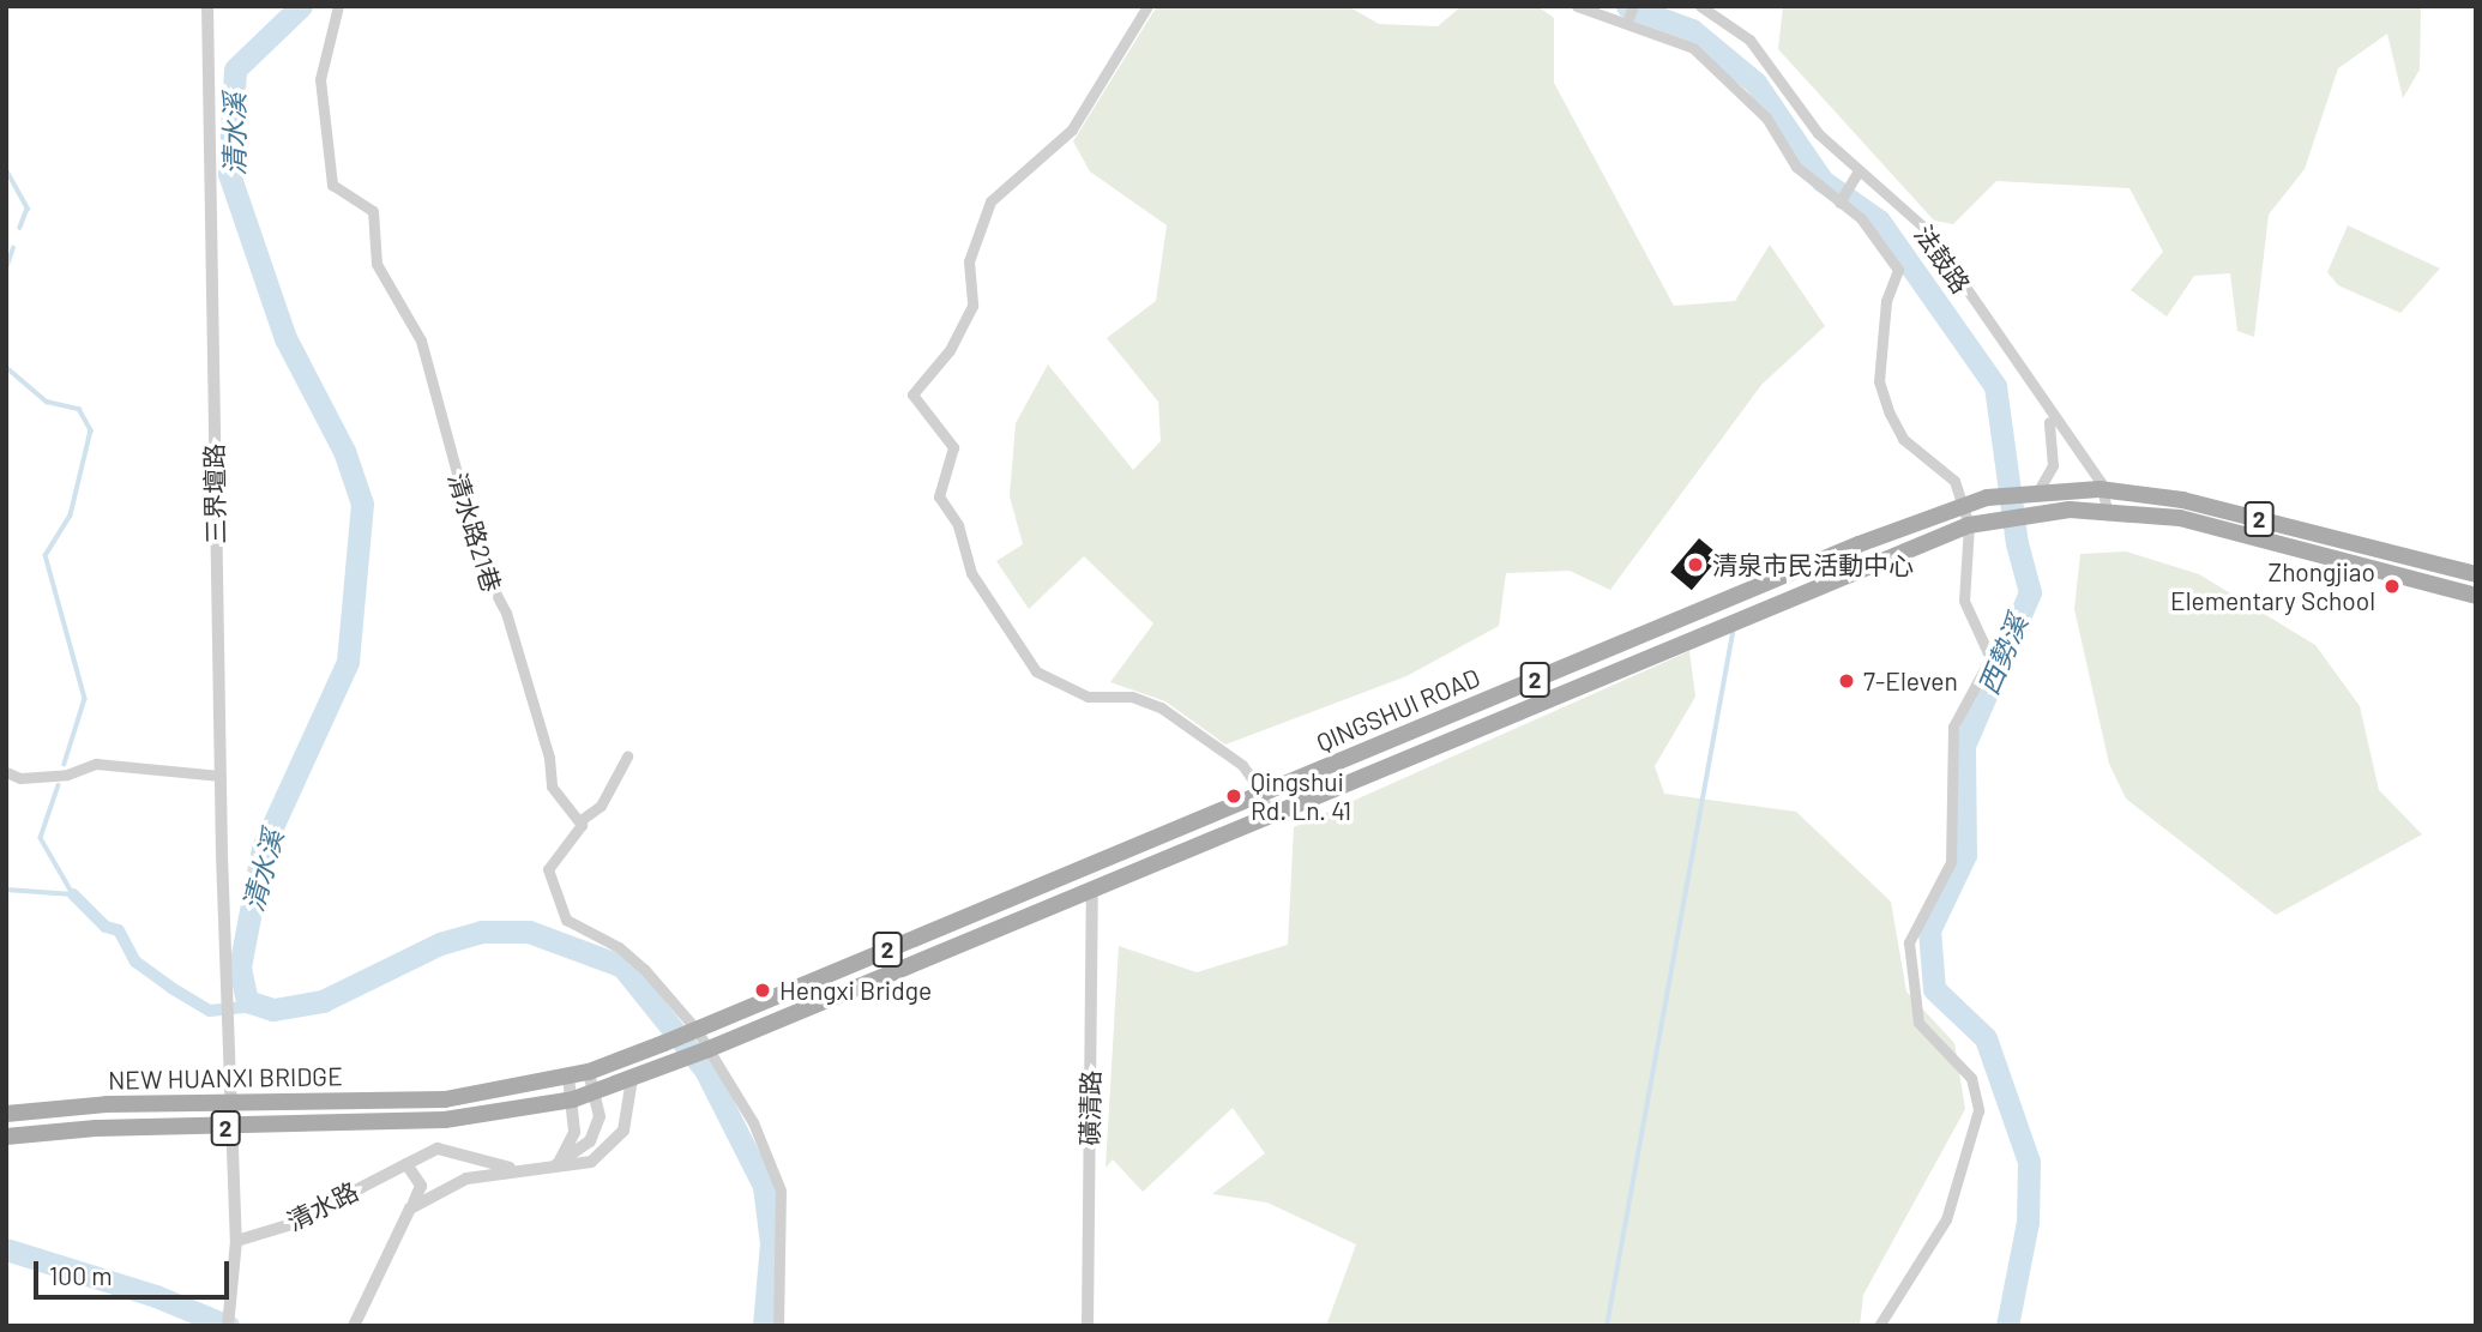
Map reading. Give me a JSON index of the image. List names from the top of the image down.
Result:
{
  "streets": {
    "main road": ["2", "QINGSHUI ROAD", "NEW HUANXI BRIDGE"],
    "street": [
      "法鼓路",
      "三界壇路",
      "清水路21巷",
      "磺清路",
      "清水路"
    ]
  },
  "crossings": [
    ["法鼓路", "2"],
    ["法鼓路", "QINGSHUI ROAD"],
    ["三界壇路", "清水路"],
    ["2", "QINGSHUI ROAD"],
    ["2", "NEW HUANXI BRIDGE"],
    ["2", "清水路"],
    ["QINGSHUI ROAD", "磺清路"]
  ],
  "water": ["清水溪", "西勢溪"],
  "places": [
    "清泉市民活動中心",
    "Zhongjiao Elementary School",
    "7-Eleven",
    "Qingshui Rd. Ln. 41",
    "Hengxi Bridge"
  ],
  "scale_bar": "100 m"
}
